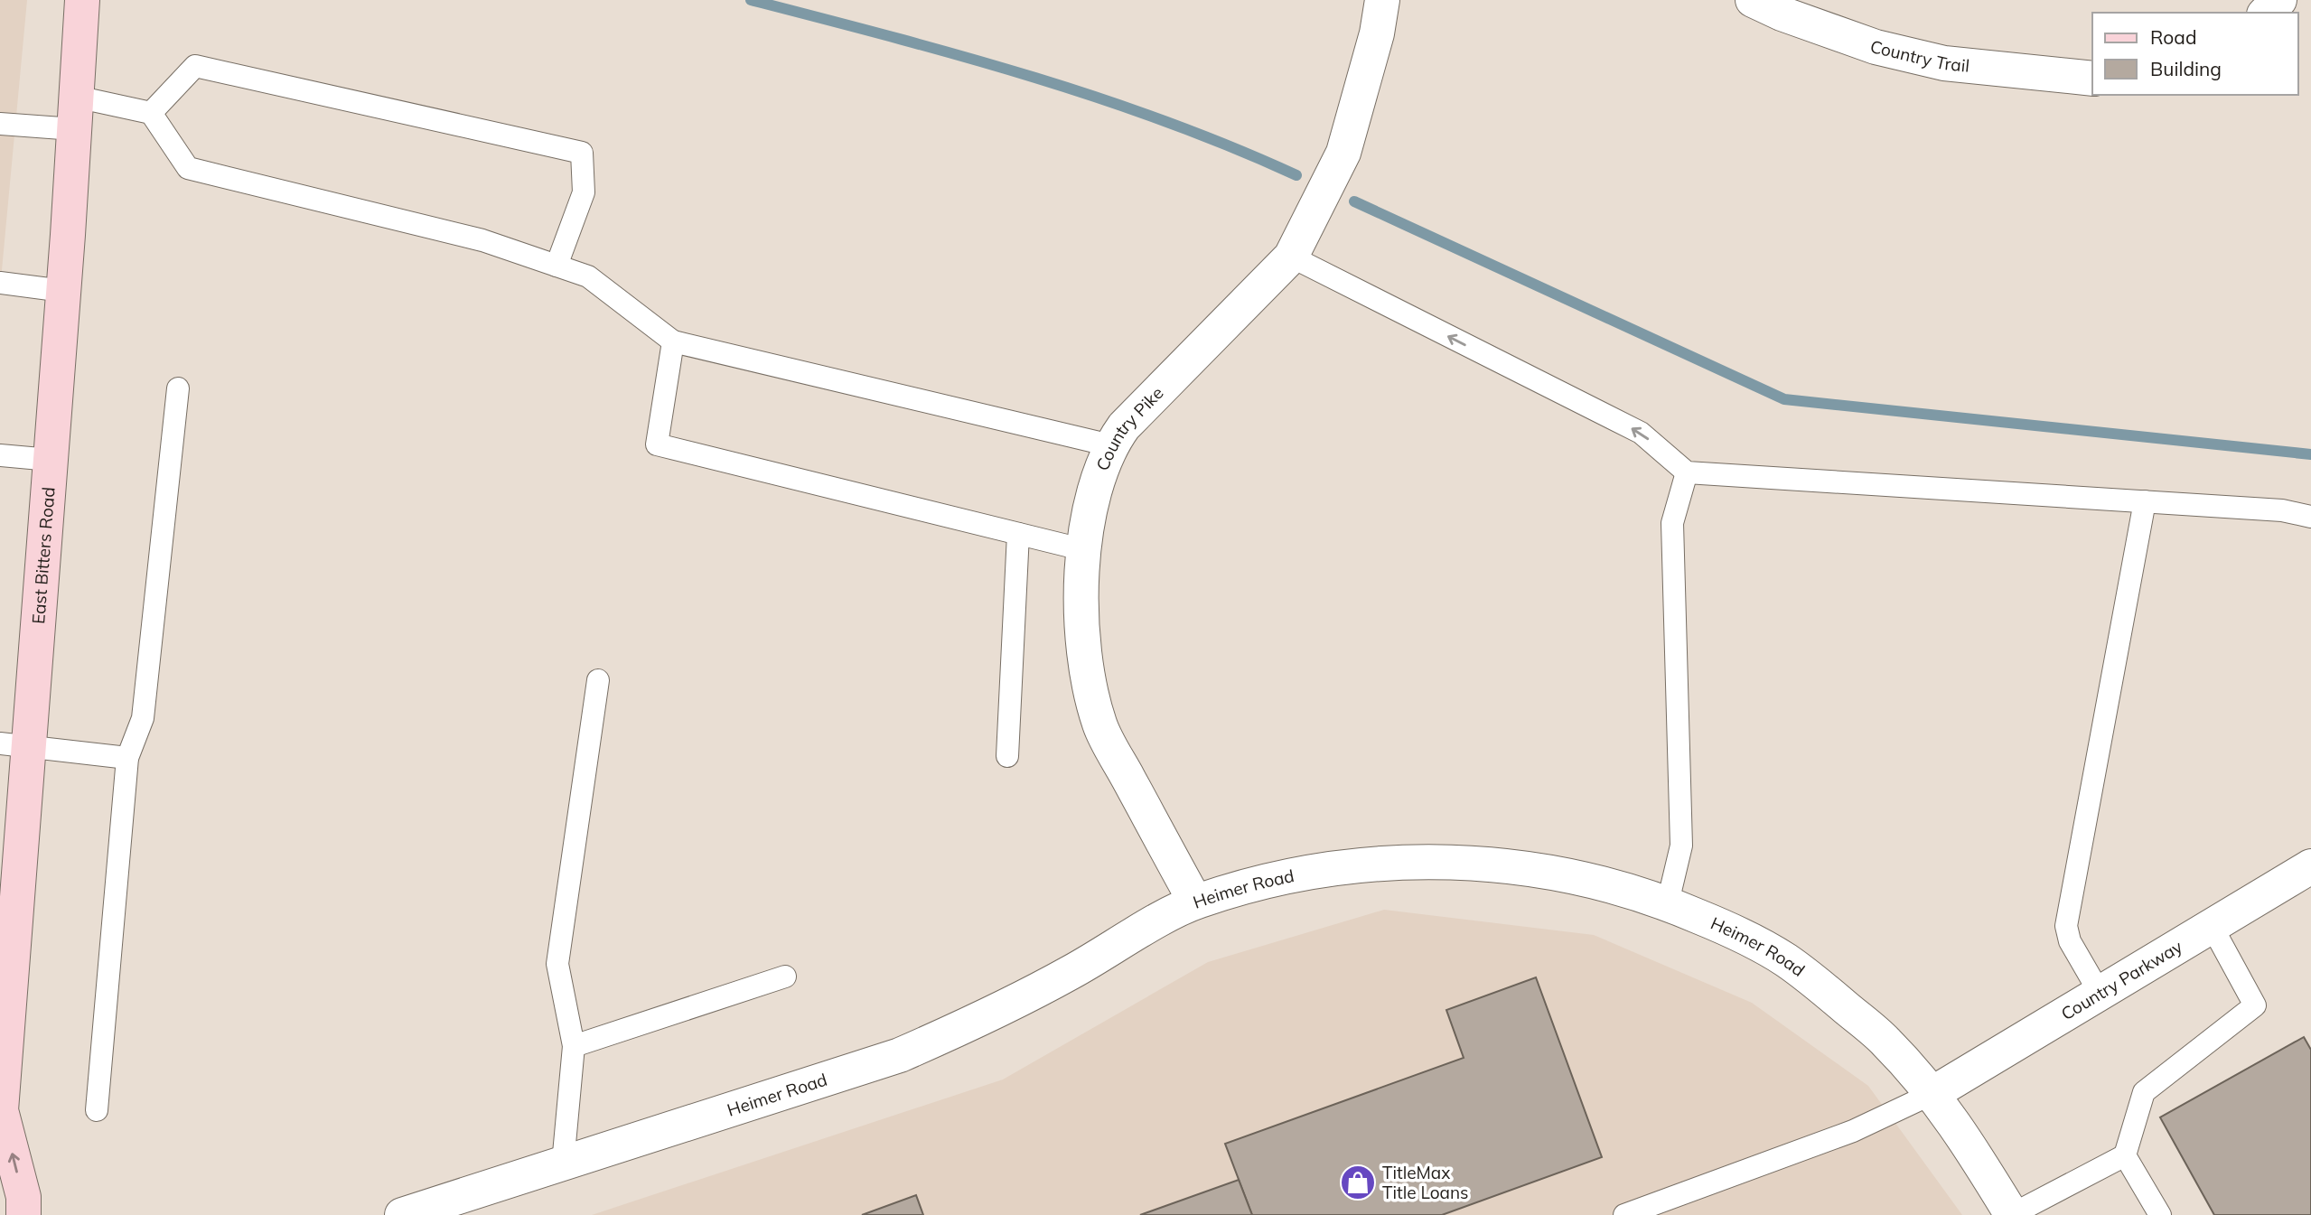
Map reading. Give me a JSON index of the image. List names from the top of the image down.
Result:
{
  "streets": {
    "main road": ["East Bitters Road"],
    "street": [
      "Country Trail",
      "Country Pike",
      "Heimer Road",
      "Country Parkway"
    ]
  },
  "crossings": [
    ["Country Pike", "Heimer Road"],
    ["Heimer Road", "Country Parkway"]
  ],
  "places": {
    "shop": ["TitleMax Title Loans"]
  },
  "legend": ["Road", "Building"]
}
